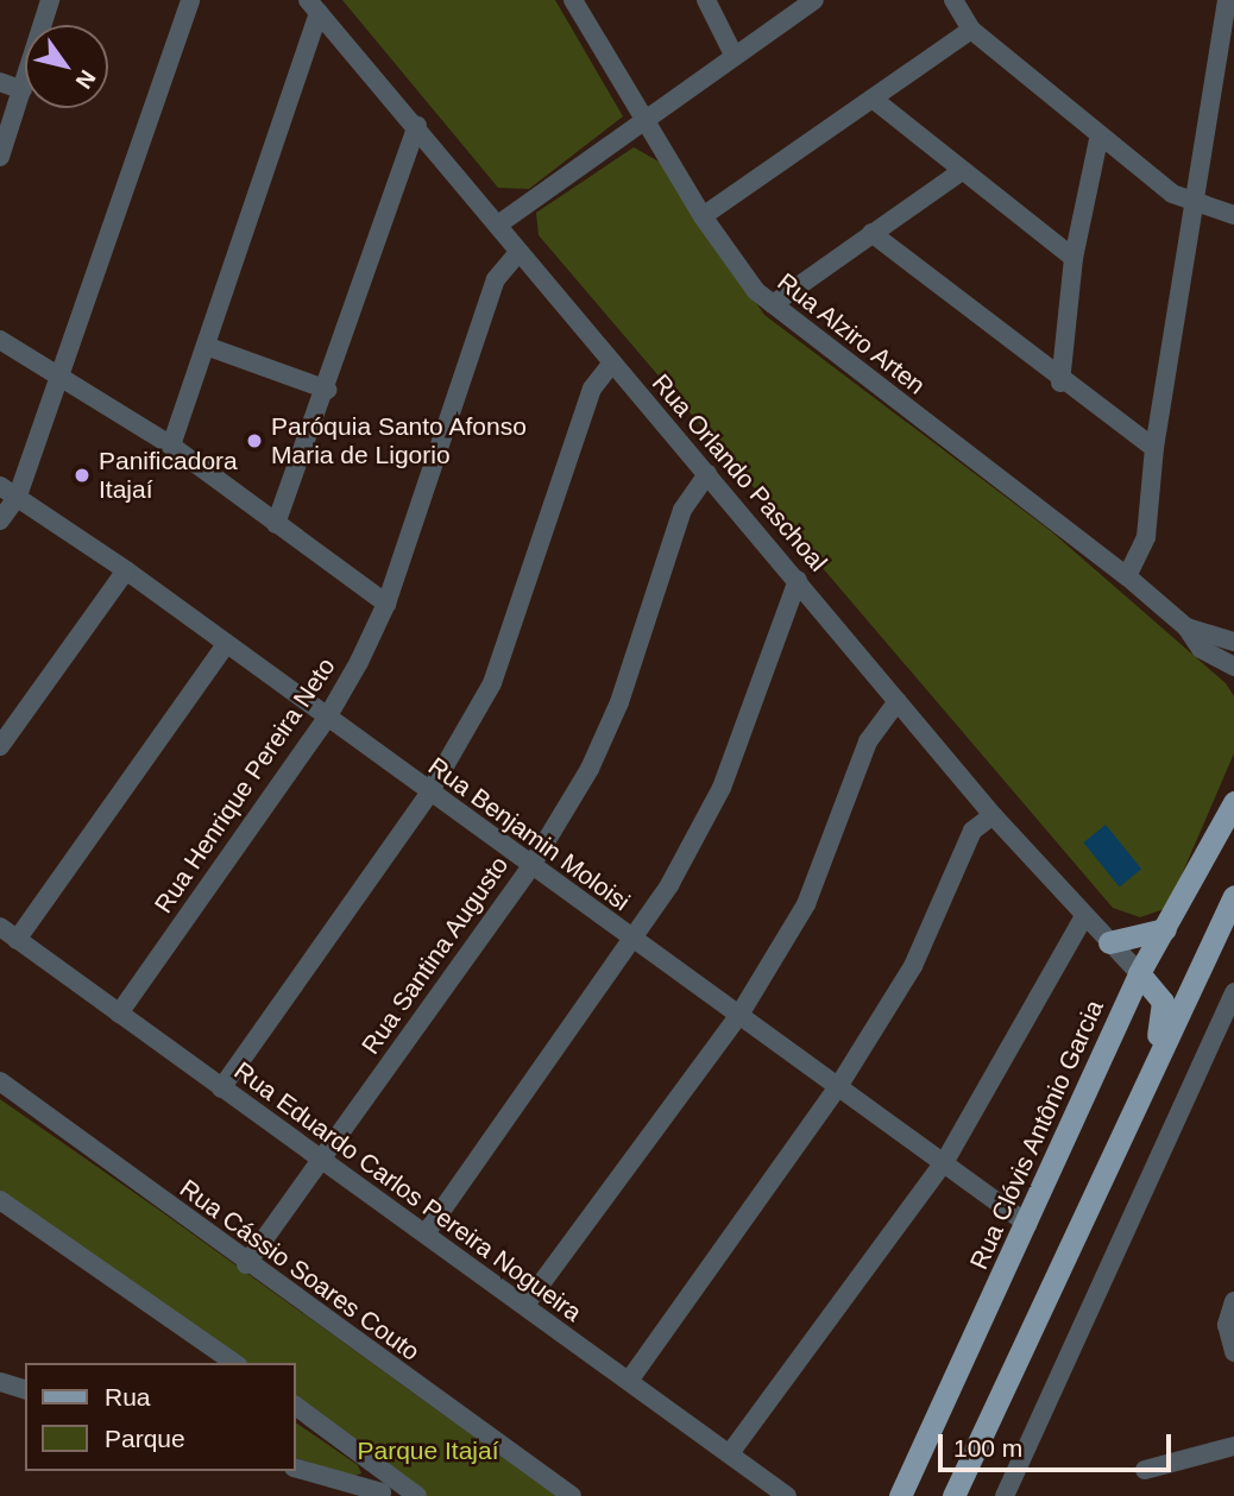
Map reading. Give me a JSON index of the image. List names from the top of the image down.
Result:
{
  "streets": {
    "main road": ["Rua Clóvis Antônio Garcia"],
    "street": [
      "Rua Alziro Arten",
      "Rua Orlando Paschoal",
      "Rua Henrique Pereira Neto",
      "Rua Benjamin Moloisi",
      "Rua Santina Augusto",
      "Rua Eduardo Carlos Pereira Nogueira",
      "Rua Cássio Soares Couto"
    ]
  },
  "crossings": [
    ["Rua Orlando Paschoal", "Rua Henrique Pereira Neto"],
    ["Rua Orlando Paschoal", "Rua Santina Augusto"],
    ["Rua Orlando Paschoal", "Rua Clóvis Antônio Garcia"],
    ["Rua Henrique Pereira Neto", "Rua Benjamin Moloisi"],
    ["Rua Henrique Pereira Neto", "Rua Eduardo Carlos Pereira Nogueira"],
    ["Rua Benjamin Moloisi", "Rua Santina Augusto"],
    ["Rua Benjamin Moloisi", "Rua Clóvis Antônio Garcia"],
    ["Rua Santina Augusto", "Rua Eduardo Carlos Pereira Nogueira"],
    ["Rua Santina Augusto", "Rua Cássio Soares Couto"]
  ],
  "parks": ["Parque Itajaí"],
  "places": ["Paróquia Santo Afonso Maria de Ligorio", "Panificadora Itajaí"],
  "legend": ["Rua", "Parque"],
  "scale_bar": "100 m",
  "north": "bottom right"
}
